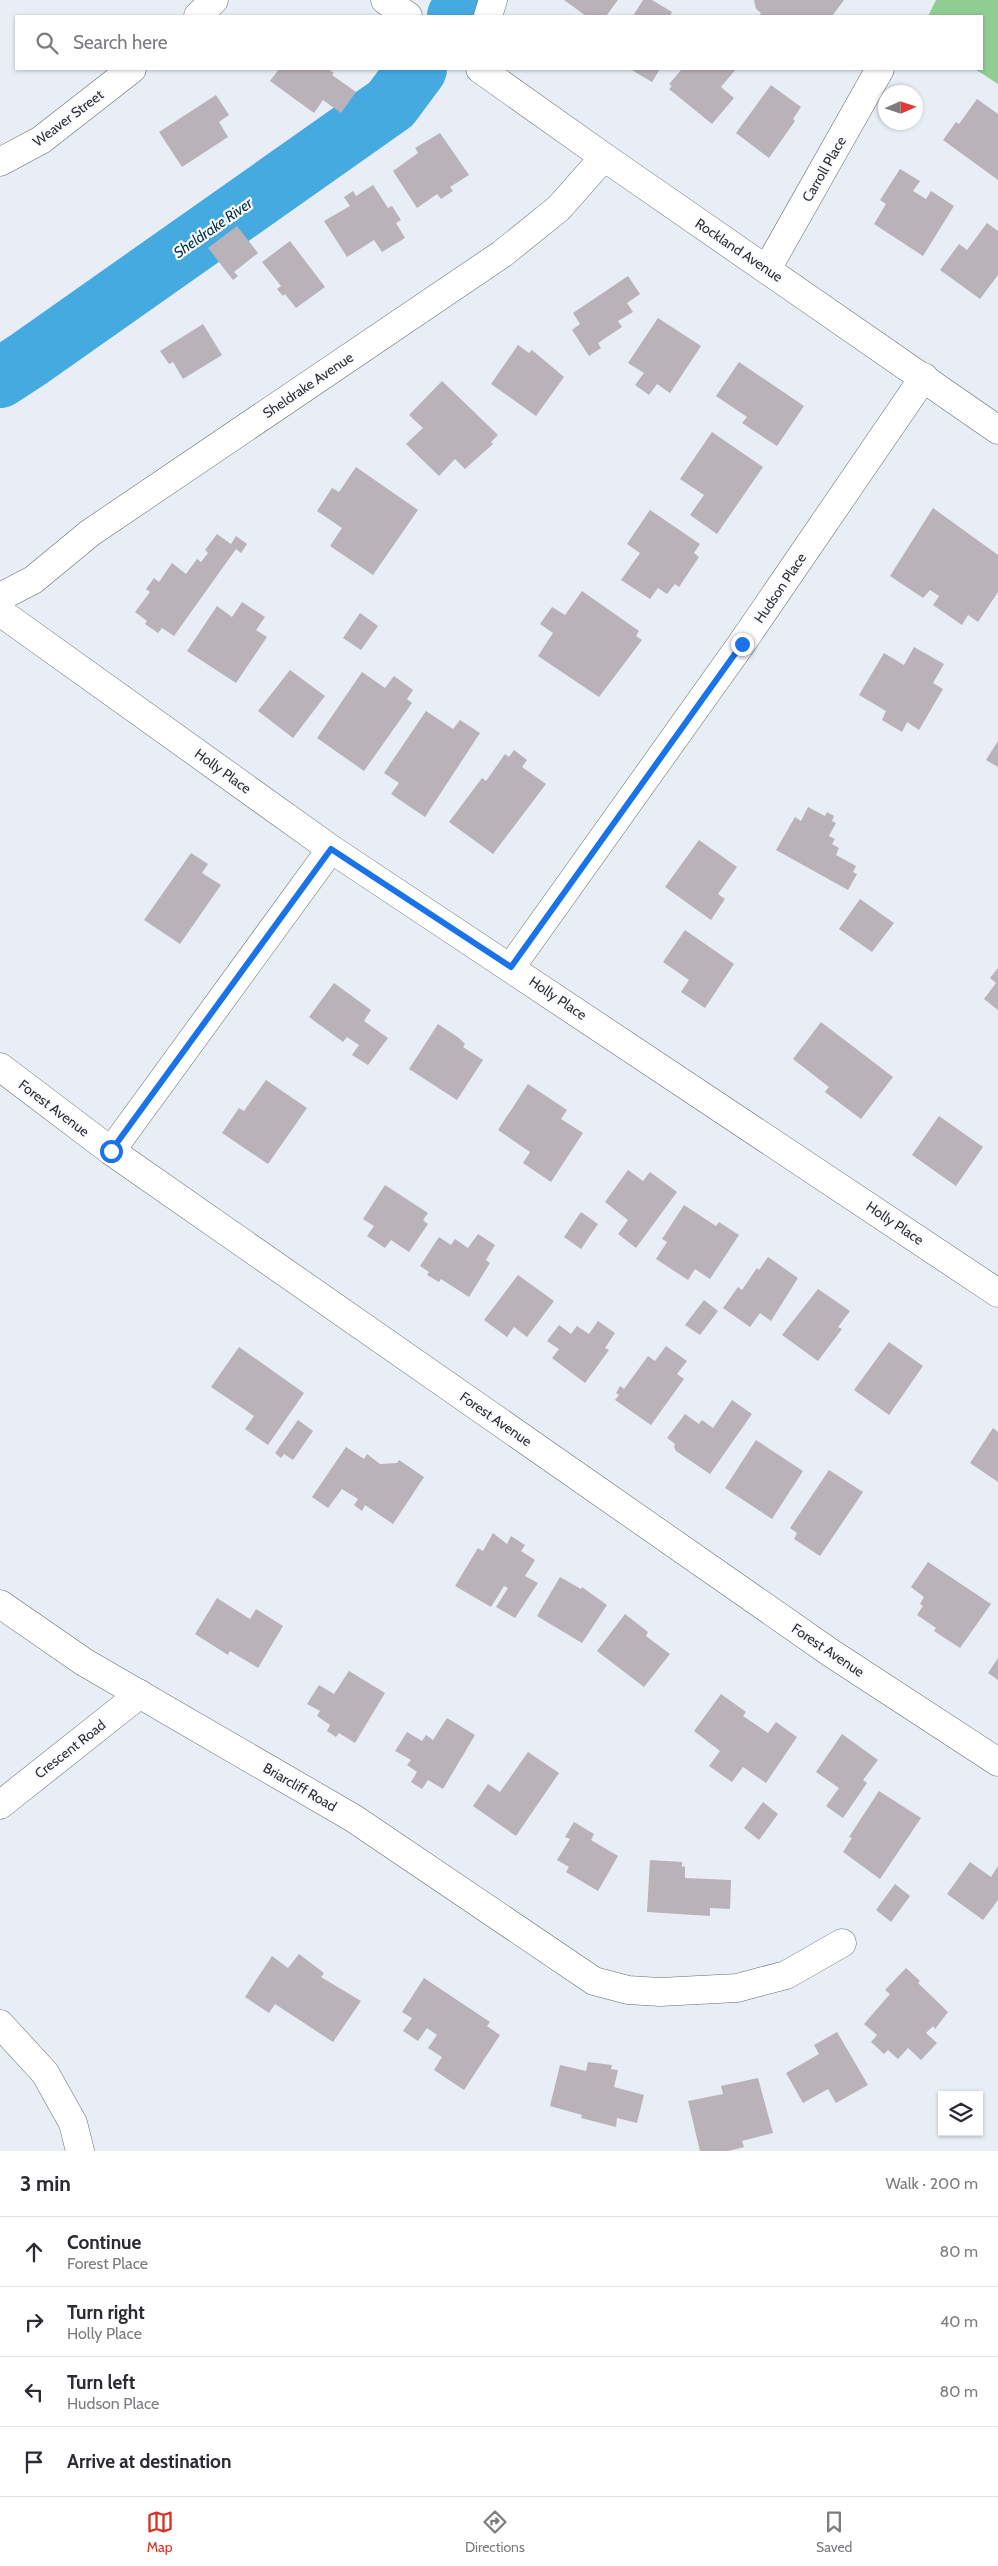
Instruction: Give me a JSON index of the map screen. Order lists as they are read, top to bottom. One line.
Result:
{"streets":{"street":["Weaver Street","Carroll Place","Rockland Avenue","Sheldrake Avenue","Hudson Place","Holly Place","Forest Avenue","Crescent Road","Briarcliff Road"]},"crossings":[["Carroll Place","Rockland Avenue"],["Rockland Avenue","Sheldrake Avenue"],["Rockland Avenue","Hudson Place"],["Hudson Place","Holly Place"],["Crescent Road","Briarcliff Road"]],"water":["Sheldrake River"],"north":"right","page":{"search":"Search here","heading":["3 min","Walk · 200 m"],"list":[["Continue","Forest Place","80 m"],["Turn right","Holly Place","40 m"],["Turn left","Hudson Place","80 m"],"Arrive at destination"],"nav":["Map","Directions","Saved"]}}
